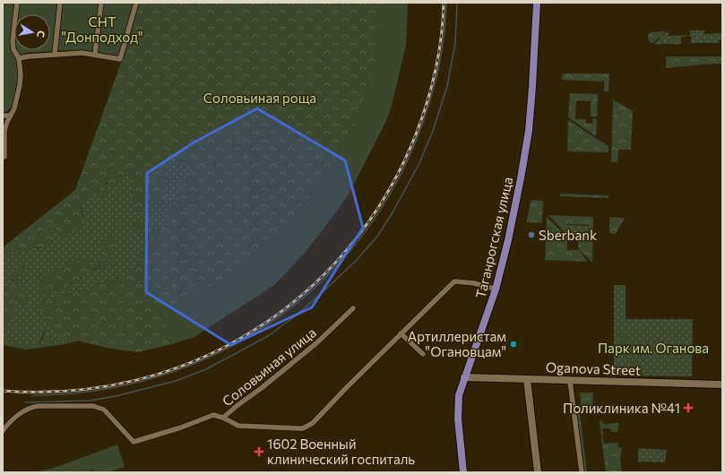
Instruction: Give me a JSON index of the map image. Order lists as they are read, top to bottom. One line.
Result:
{"streets":{"main road":["Таганрогская улица","Oganova Street"],"street":["Соловьиная улица"]},"crossings":[["Таганрогская улица","Oganova Street"]],"parks":["СНТ \"Донподход\"","Соловьиная роща","Парк им. Оганова"],"places":{"other":["Sberbank","Артиллеристам \"Огановцам\""],"health":["Поликлиника №41","1602 Военный клинический госпиталь"]},"north":"right"}
